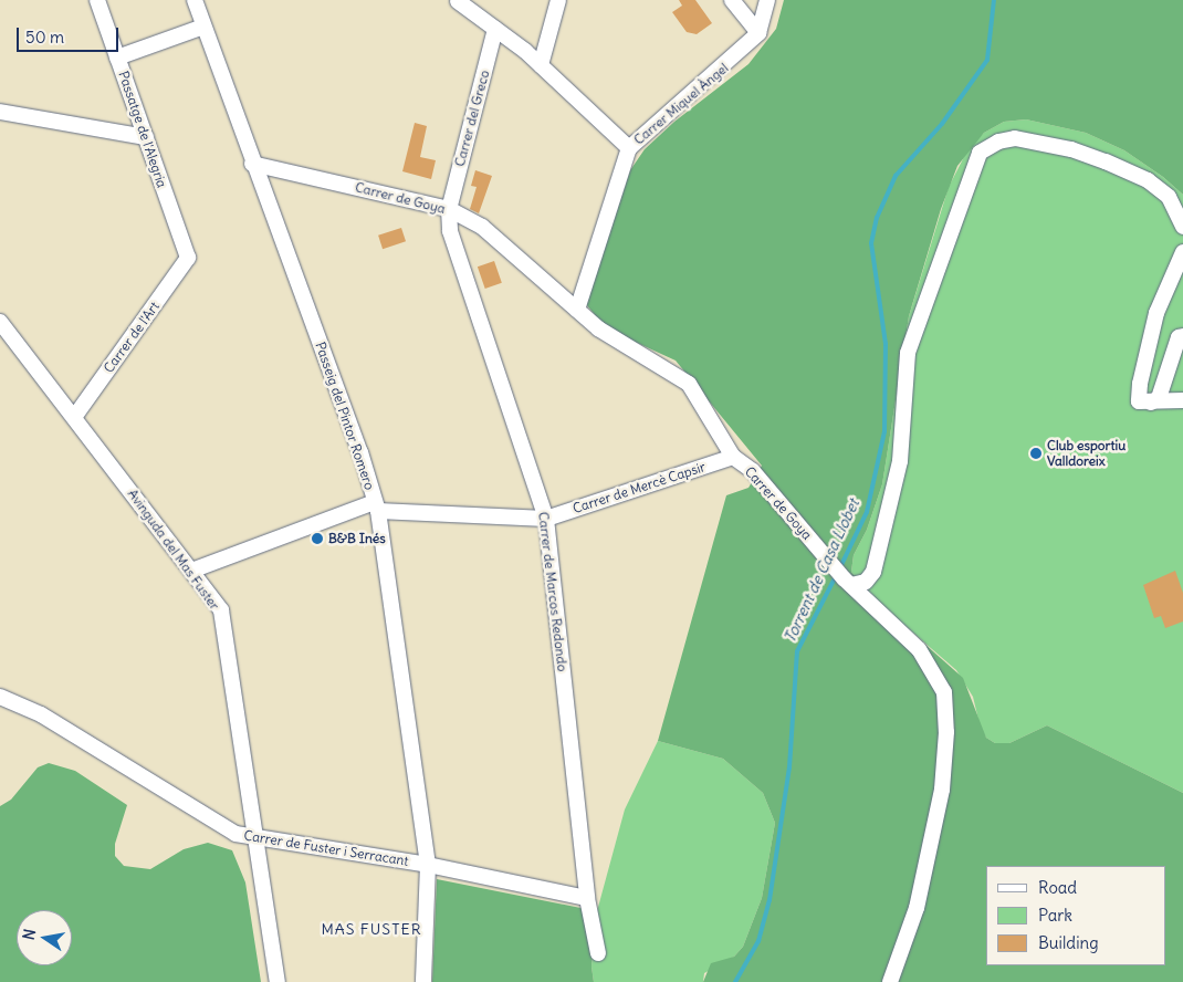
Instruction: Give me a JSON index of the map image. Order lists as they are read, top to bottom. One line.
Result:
{"streets":{"street":["Carrer Miquel Àngel","Carrer del Greco","Passatge de l'Alegria","Carrer de Goya","Carrer de l'Art","Passeig del Pintor Romero","Carrer de Mercè Capsir","Avinguda del Mas Fuster","Carrer de Marcos Redondo","Carrer de Fuster i Serracant"]},"crossings":[["Carrer Miquel Àngel","Carrer de Goya"],["Carrer del Greco","Carrer de Goya"],["Carrer del Greco","Carrer de Marcos Redondo"],["Passatge de l'Alegria","Carrer de l'Art"],["Carrer de Goya","Passeig del Pintor Romero"],["Carrer de Goya","Carrer de Mercè Capsir"],["Carrer de Goya","Carrer de Marcos Redondo"],["Carrer de l'Art","Avinguda del Mas Fuster"],["Passeig del Pintor Romero","Carrer de Mercè Capsir"],["Passeig del Pintor Romero","Carrer de Fuster i Serracant"],["Carrer de Mercè Capsir","Avinguda del Mas Fuster"],["Carrer de Mercè Capsir","Carrer de Marcos Redondo"],["Avinguda del Mas Fuster","Carrer de Fuster i Serracant"],["Carrer de Marcos Redondo","Carrer de Fuster i Serracant"]],"districts":["MAS FUSTER"],"water":["Torrent de Casa Llobet"],"places":["Club esportiu Valldoreix","B&B Inés"],"legend":["Road","Park","Building"],"scale_bar":"50 m","north":"left"}
